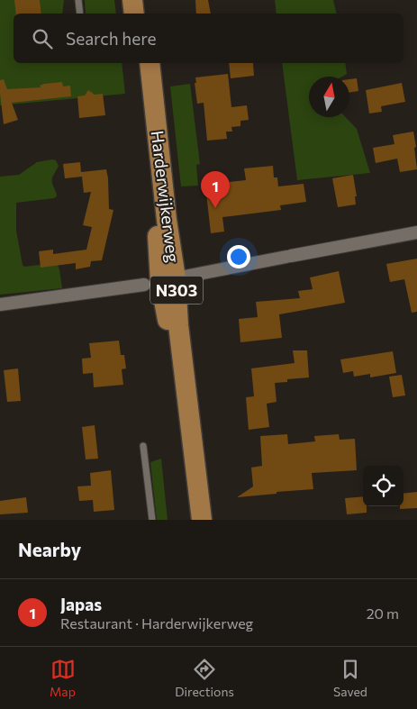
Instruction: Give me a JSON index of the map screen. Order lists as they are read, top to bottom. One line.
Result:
{"streets":{"main road":["Harderwijkerweg","N303"]},"north":"top","page":{"search":"Search here","pins":"1","heading":"Nearby","list":[{"mark":"1","name":"Japas","note":"Restaurant · Harderwijkerweg","value":"20 m"}],"nav":["Map","Directions","Saved"]}}
